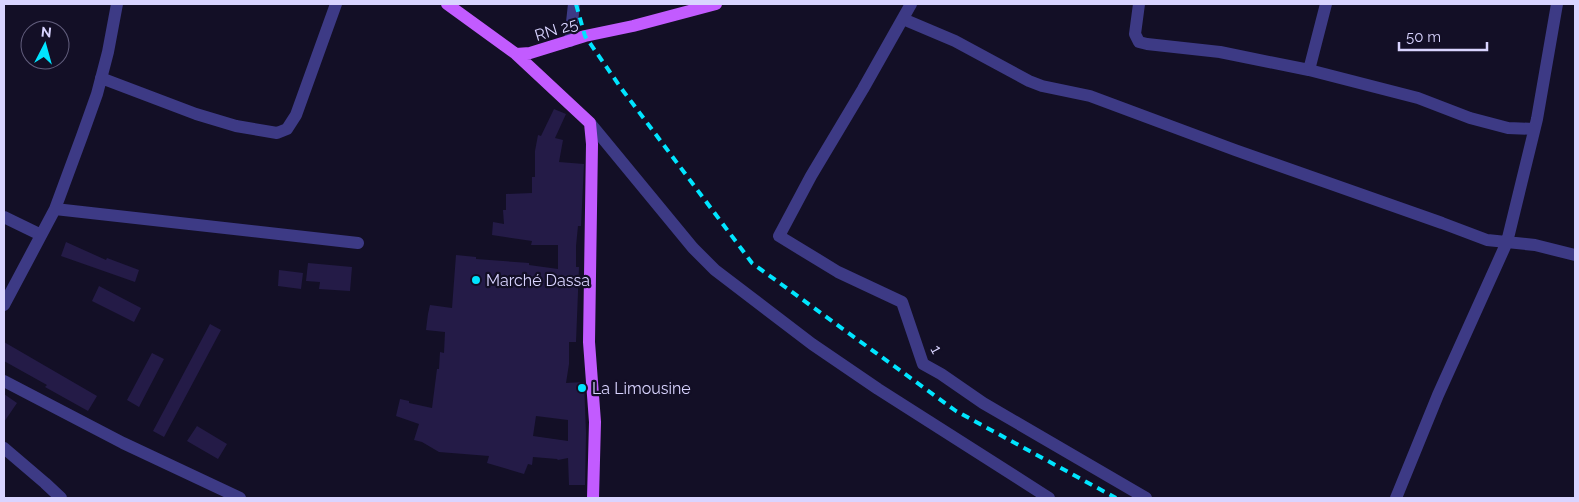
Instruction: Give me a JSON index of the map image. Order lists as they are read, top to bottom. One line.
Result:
{"streets":{"main road":["RN 25"],"street":["1"]},"places":["Marché Dassa","La Limousine"],"scale_bar":"50 m","north":"top"}
